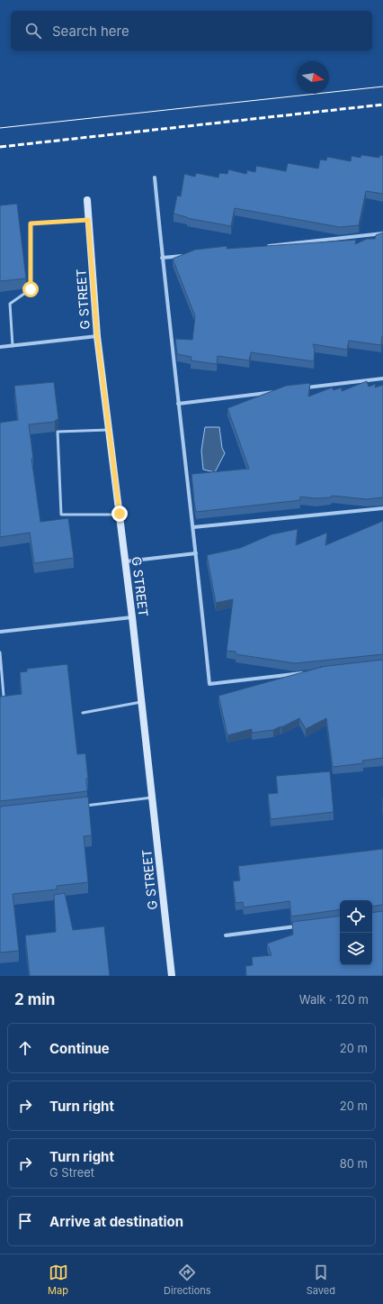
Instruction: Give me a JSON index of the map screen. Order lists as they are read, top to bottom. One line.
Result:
{"streets":{"street":["G STREET"]},"north":"right","page":{"search":"Search here","heading":["2 min","Walk · 120 m"],"list":[["Continue","20 m"],["Turn right","20 m"],["Turn right","G Street","80 m"],"Arrive at destination"],"nav":["Map","Directions","Saved"]}}
